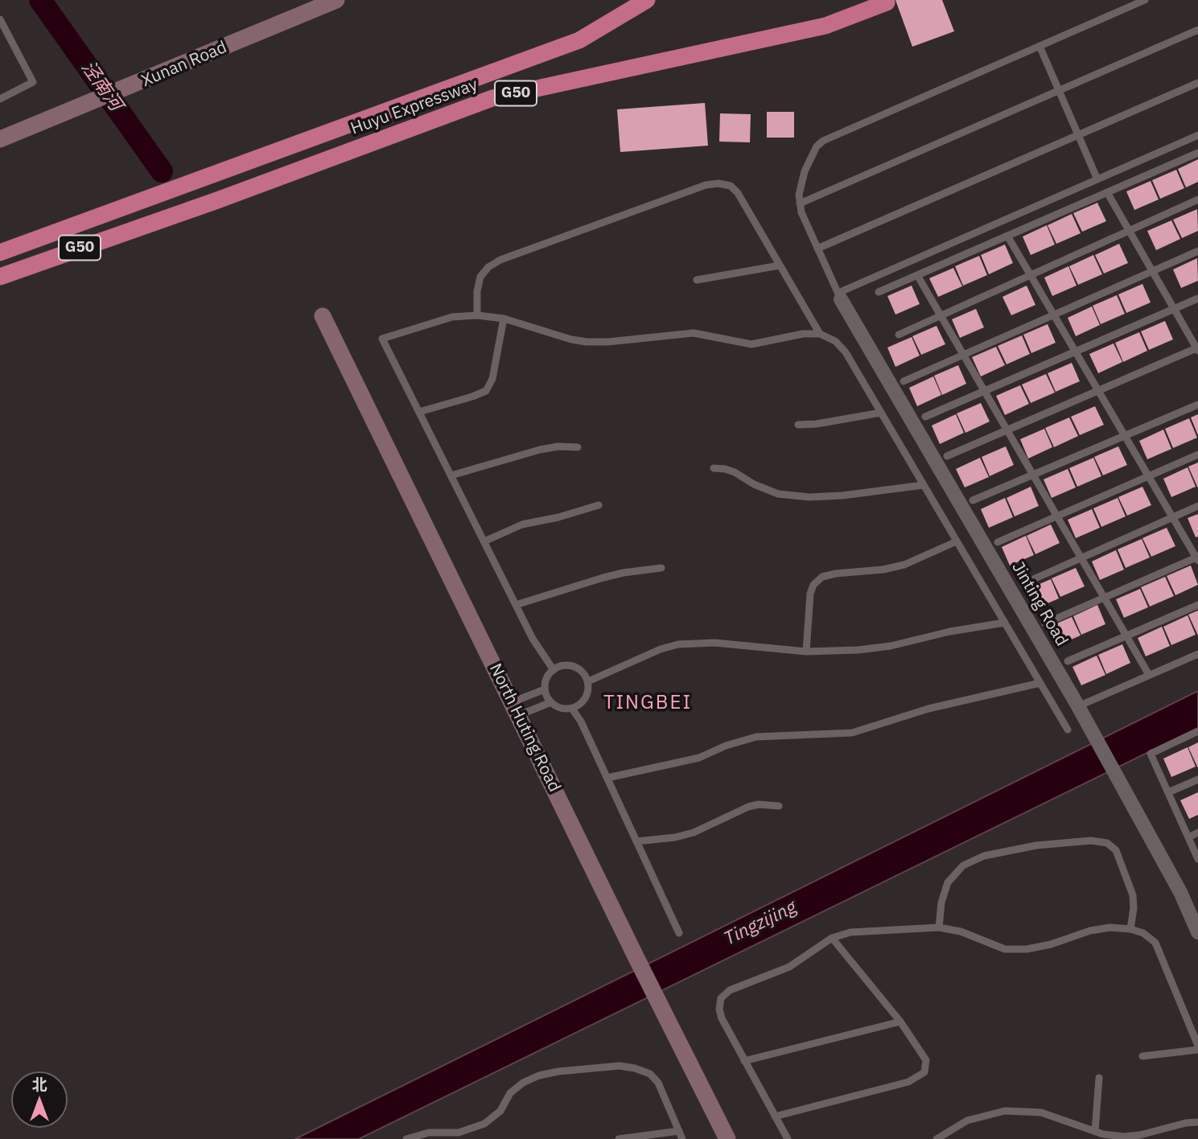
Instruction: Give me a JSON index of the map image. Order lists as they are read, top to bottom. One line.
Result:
{"streets":{"highway":["G50","Huyu Expressway"],"street":["Xunan Road","Jinting Road","North Huting Road"]},"districts":["TINGBEI"],"water":["泾南河","Tingzijing"],"north":"top"}
